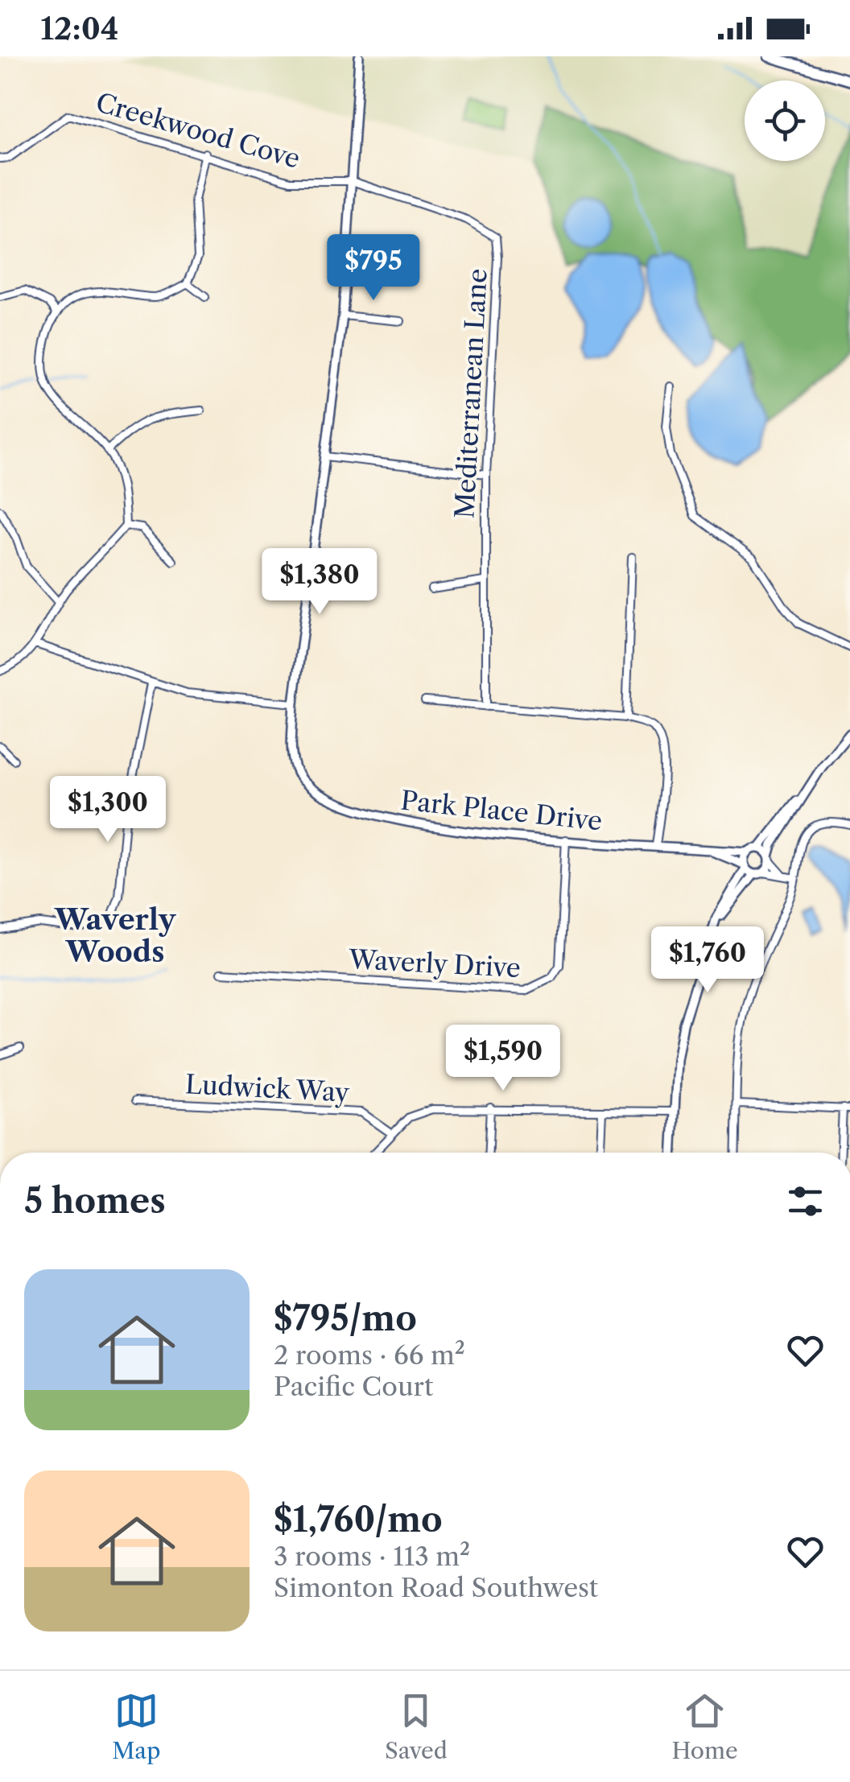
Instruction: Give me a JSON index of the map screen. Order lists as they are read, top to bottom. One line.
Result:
{"streets":{"street":["Creekwood Cove","Mediterranean Lane","Park Place Drive","Waverly Drive","Ludwick Way"]},"crossings":[["Creekwood Cove","Mediterranean Lane"],["Creekwood Cove","Park Place Drive"],["Mediterranean Lane","Park Place Drive"],["Park Place Drive","Waverly Drive"]],"districts":["Waverly Woods"],"page":{"status":"12:04","price":["$795","$1,380","$1,300","$1,760","$1,590"],"heading":"5 homes","list":[{"name":"$795/mo","note":"2 rooms · 66 m² · Pacific Court"},{"name":"$1,760/mo","note":"3 rooms · 113 m² · Simonton Road Southwest"}],"tabs":["Map","Saved","Home"]}}
